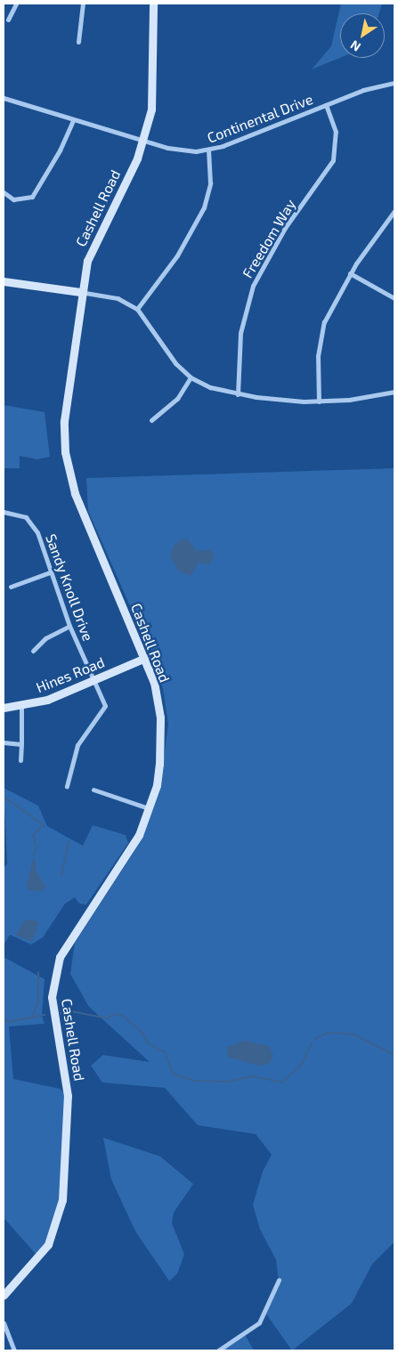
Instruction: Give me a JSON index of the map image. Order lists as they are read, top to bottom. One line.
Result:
{"streets":{"street":["Continental Drive","Cashell Road","Freedom Way","Sandy Knoll Drive","Hines Road"]},"crossings":[["Continental Drive","Cashell Road"],["Continental Drive","Freedom Way"],["Cashell Road","Hines Road"],["Sandy Knoll Drive","Hines Road"]],"north":"bottom left"}
